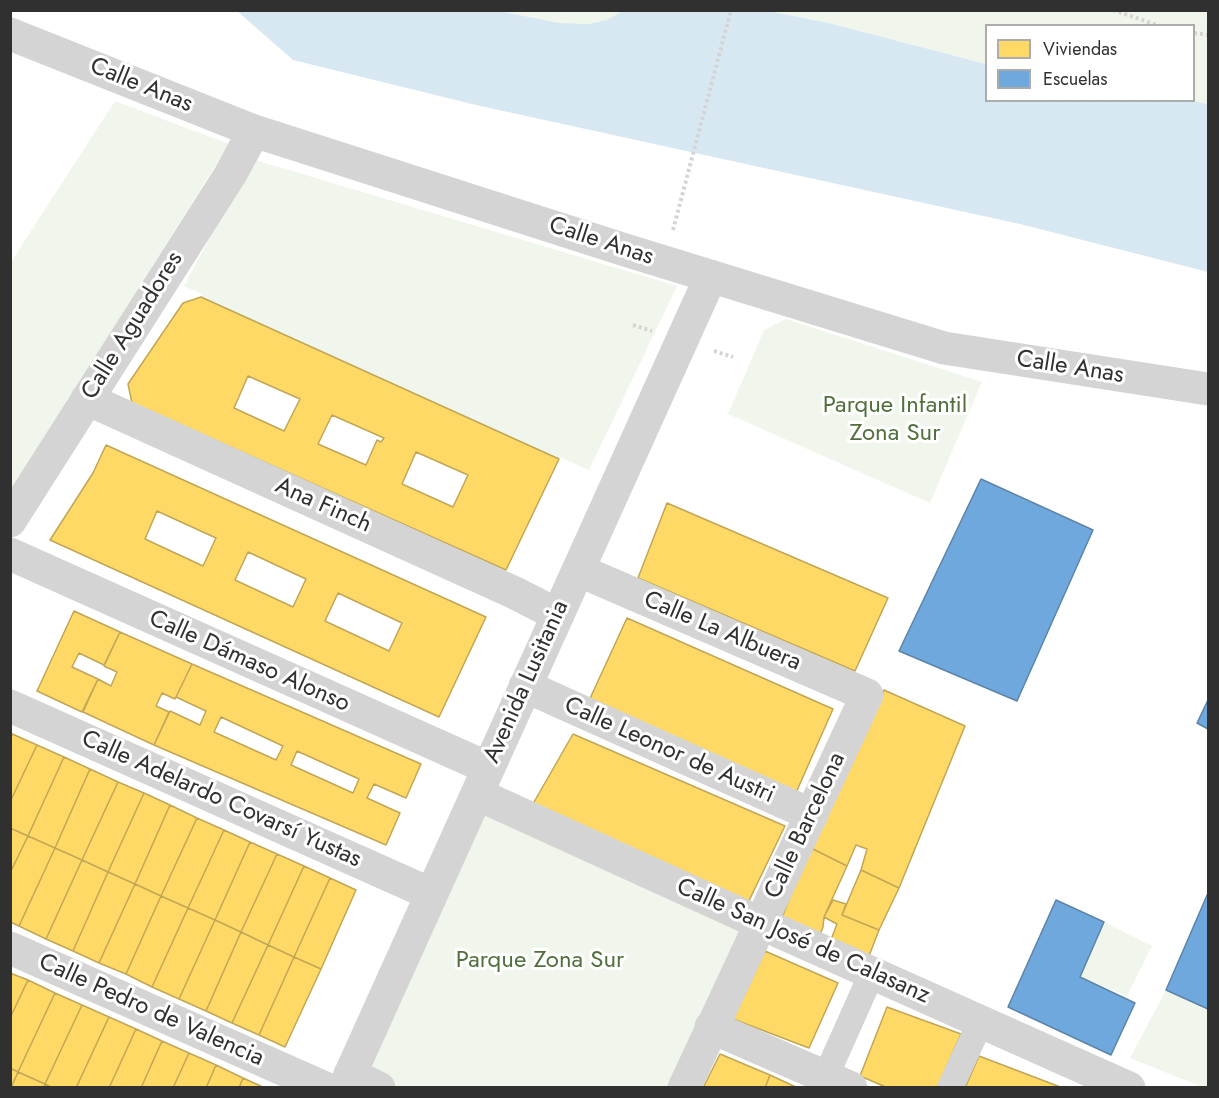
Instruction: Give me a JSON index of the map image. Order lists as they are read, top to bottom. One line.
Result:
{"streets":{"street":["Calle Anas","Calle Aguadores","Ana Finch","Calle La Albuera","Calle Dámaso Alonso","Avenida Lusitania","Calle Leonor de Austri","Calle Adelardo Covarsí Yustas","Calle Barcelona","Calle San José de Calasanz","Calle Pedro de Valencia"]},"crossings":[["Calle Anas","Calle Aguadores"],["Calle Anas","Avenida Lusitania"],["Calle Aguadores","Ana Finch"],["Ana Finch","Avenida Lusitania"],["Calle La Albuera","Avenida Lusitania"],["Calle La Albuera","Calle Barcelona"],["Calle Dámaso Alonso","Avenida Lusitania"],["Calle Dámaso Alonso","Calle San José de Calasanz"],["Avenida Lusitania","Calle Leonor de Austri"],["Avenida Lusitania","Calle Adelardo Covarsí Yustas"],["Avenida Lusitania","Calle San José de Calasanz"],["Avenida Lusitania","Calle Pedro de Valencia"],["Calle Leonor de Austri","Calle Barcelona"],["Calle Barcelona","Calle San José de Calasanz"]],"parks":["Parque Infantil Zona Sur","Parque Zona Sur"],"legend":["Viviendas","Escuelas"]}
